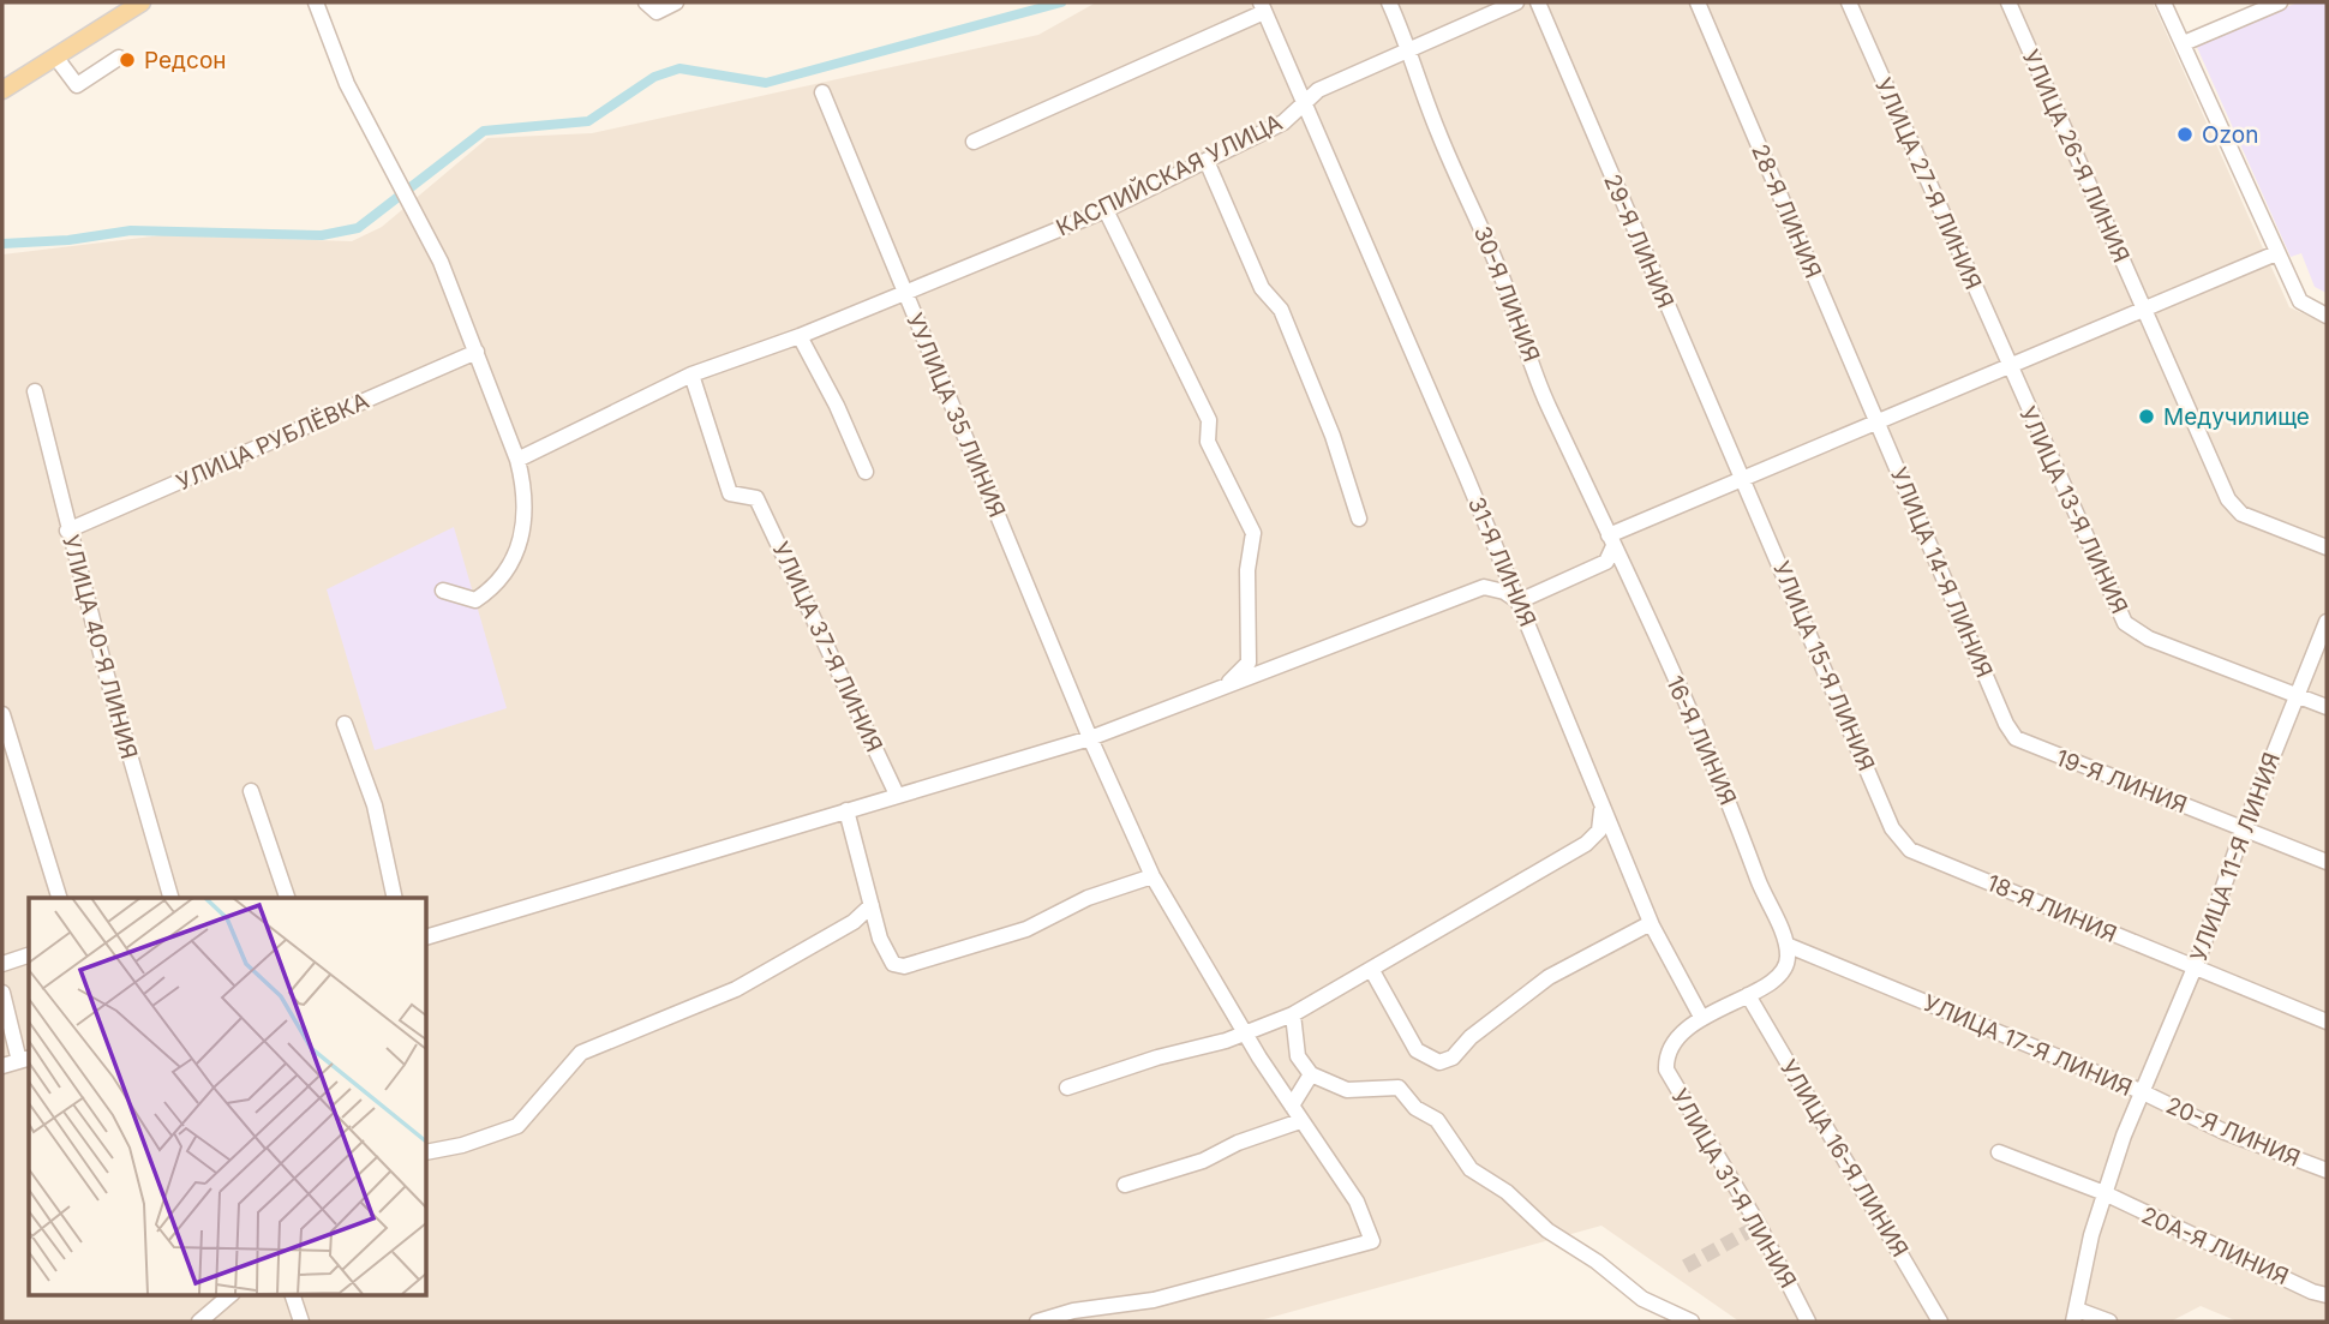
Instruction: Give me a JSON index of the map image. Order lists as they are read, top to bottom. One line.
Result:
{"streets":{"street":["УЛИЦА 26-Я ЛИНИЯ","КАСПИЙСКАЯ УЛИЦА","УЛИЦА 27-Я ЛИНИЯ","28-Я ЛИНИЯ","29-Я ЛИНИЯ","30-Я ЛИНИЯ","УУЛИЦА 35 ЛИНИЯ","УЛИЦА РУБЛЁВКА","УЛИЦА 13-Я ЛИНИЯ","31-Я ЛИНИЯ","УЛИЦА 14-Я ЛИНИЯ","УЛИЦА 40-Я ЛИНИЯ","УЛИЦА 37-Я ЛИНИЯ","УЛИЦА 15-Я ЛИНИЯ","16-Я ЛИНИЯ","19-Я ЛИНИЯ","УЛИЦА 11-Я ЛИНИЯ","18-Я ЛИНИЯ","УЛИЦА 17-Я ЛИНИЯ","20-Я ЛИНИЯ","УЛИЦА 16-Я ЛИНИЯ","УЛИЦА 31-Я ЛИНИЯ","20А-Я ЛИНИЯ"]},"crossings":[["КАСПИЙСКАЯ УЛИЦА","30-Я ЛИНИЯ"],["КАСПИЙСКАЯ УЛИЦА","УУЛИЦА 35 ЛИНИЯ"],["КАСПИЙСКАЯ УЛИЦА","31-Я ЛИНИЯ"],["КАСПИЙСКАЯ УЛИЦА","УЛИЦА 37-Я ЛИНИЯ"],["УЛИЦА 27-Я ЛИНИЯ","УЛИЦА 13-Я ЛИНИЯ"],["28-Я ЛИНИЯ","УЛИЦА 14-Я ЛИНИЯ"],["29-Я ЛИНИЯ","УЛИЦА 15-Я ЛИНИЯ"],["30-Я ЛИНИЯ","16-Я ЛИНИЯ"],["УЛИЦА РУБЛЁВКА","УЛИЦА 40-Я ЛИНИЯ"],["УЛИЦА 13-Я ЛИНИЯ","УЛИЦА 11-Я ЛИНИЯ"],["31-Я ЛИНИЯ","УЛИЦА 31-Я ЛИНИЯ"],["УЛИЦА 14-Я ЛИНИЯ","19-Я ЛИНИЯ"],["УЛИЦА 15-Я ЛИНИЯ","18-Я ЛИНИЯ"],["16-Я ЛИНИЯ","УЛИЦА 17-Я ЛИНИЯ"],["19-Я ЛИНИЯ","УЛИЦА 11-Я ЛИНИЯ"],["УЛИЦА 11-Я ЛИНИЯ","18-Я ЛИНИЯ"],["УЛИЦА 11-Я ЛИНИЯ","УЛИЦА 17-Я ЛИНИЯ"],["УЛИЦА 11-Я ЛИНИЯ","20-Я ЛИНИЯ"],["УЛИЦА 17-Я ЛИНИЯ","20-Я ЛИНИЯ"],["УЛИЦА 17-Я ЛИНИЯ","20А-Я ЛИНИЯ"]],"places":["Редсон","Ozon","Медучилище"]}
